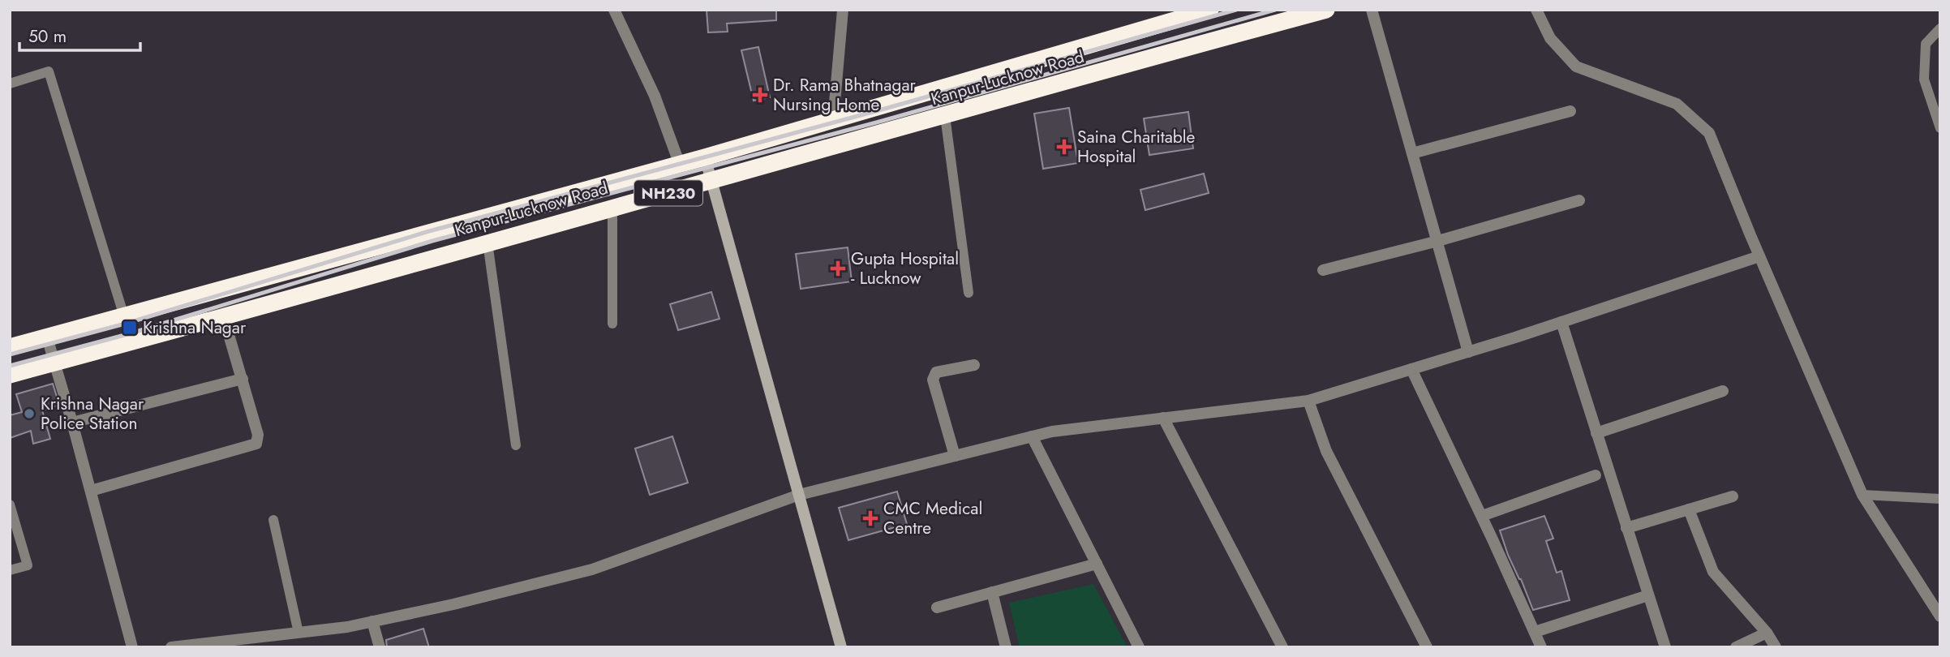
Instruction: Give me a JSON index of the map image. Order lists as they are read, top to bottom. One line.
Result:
{"streets":{"highway":["Kanpur-Lucknow Road","NH230"]},"places":{"health":["Dr. Rama Bhatnagar Nursing Home","Saina Charitable Hospital","Gupta Hospital - Lucknow","CMC Medical Centre"],"transit":["Krishna Nagar"],"other":["Krishna Nagar Police Station"]},"scale_bar":"50 m"}
